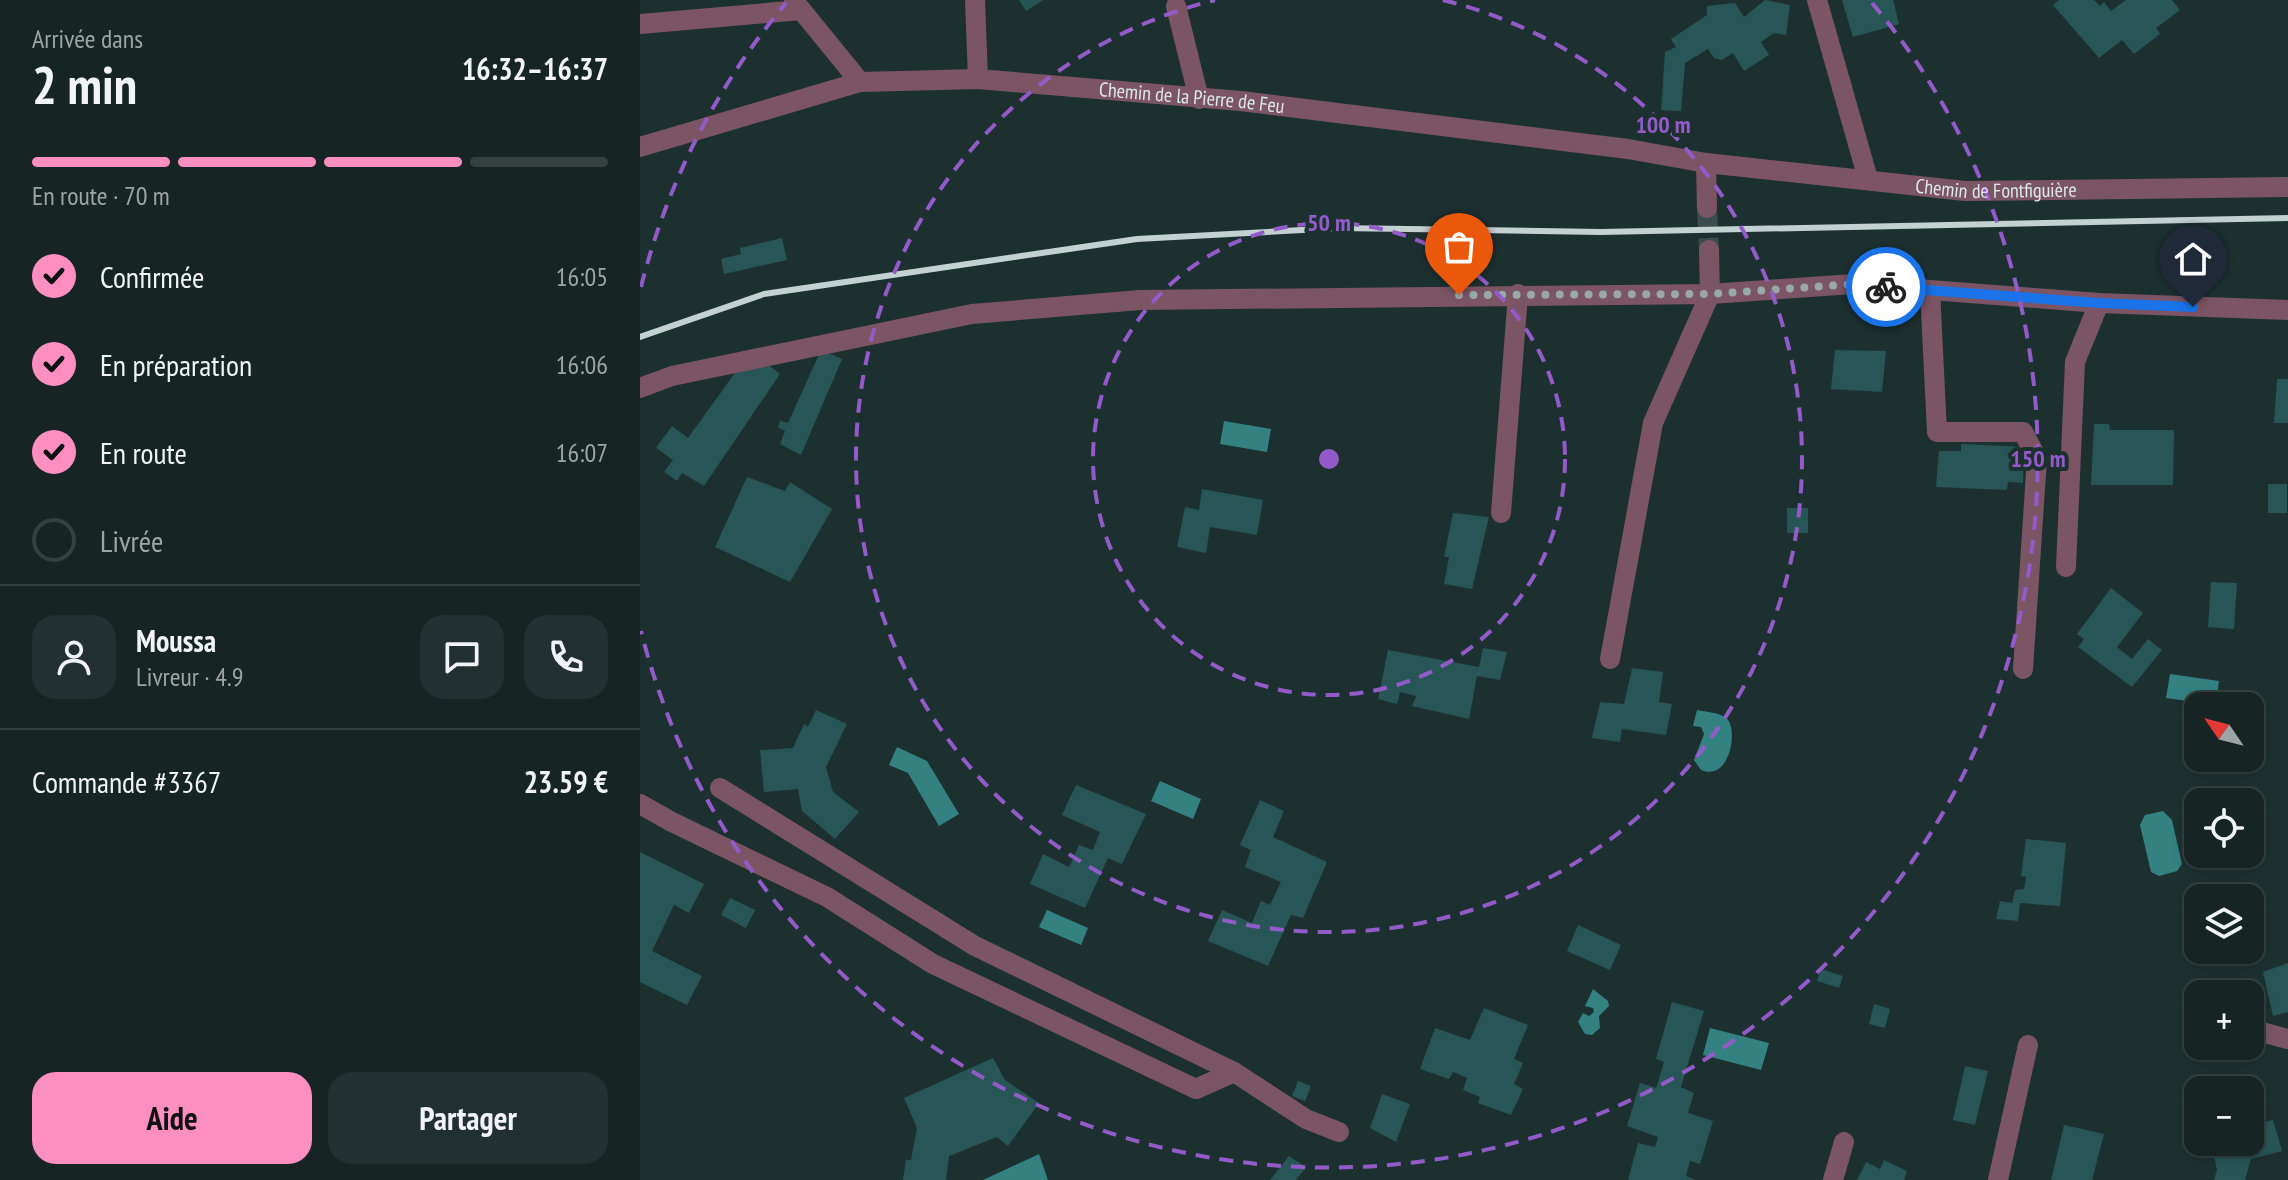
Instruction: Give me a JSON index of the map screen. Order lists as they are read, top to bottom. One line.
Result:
{"streets":{"street":["Chemin de la Pierre de Feu","Chemin de Fontfiguière"]},"crossings":[["Chemin de la Pierre de Feu","Chemin de Fontfiguière"]],"north":"top left","page":{"heading":["2 min","Arrivée dans","16:32–16:37"],"panel":["Moussa","Livreur · 4.9","Commande #3367","23.59 €"],"bar":"En route · 70 m","list":[["Confirmée","16:05"],["En préparation","16:06"],["En route","16:07"],"Livrée"],"map_buttons":["+","−"],"buttons":["Aide","Partager"]},"rings":["100 m","50 m","150 m"]}
